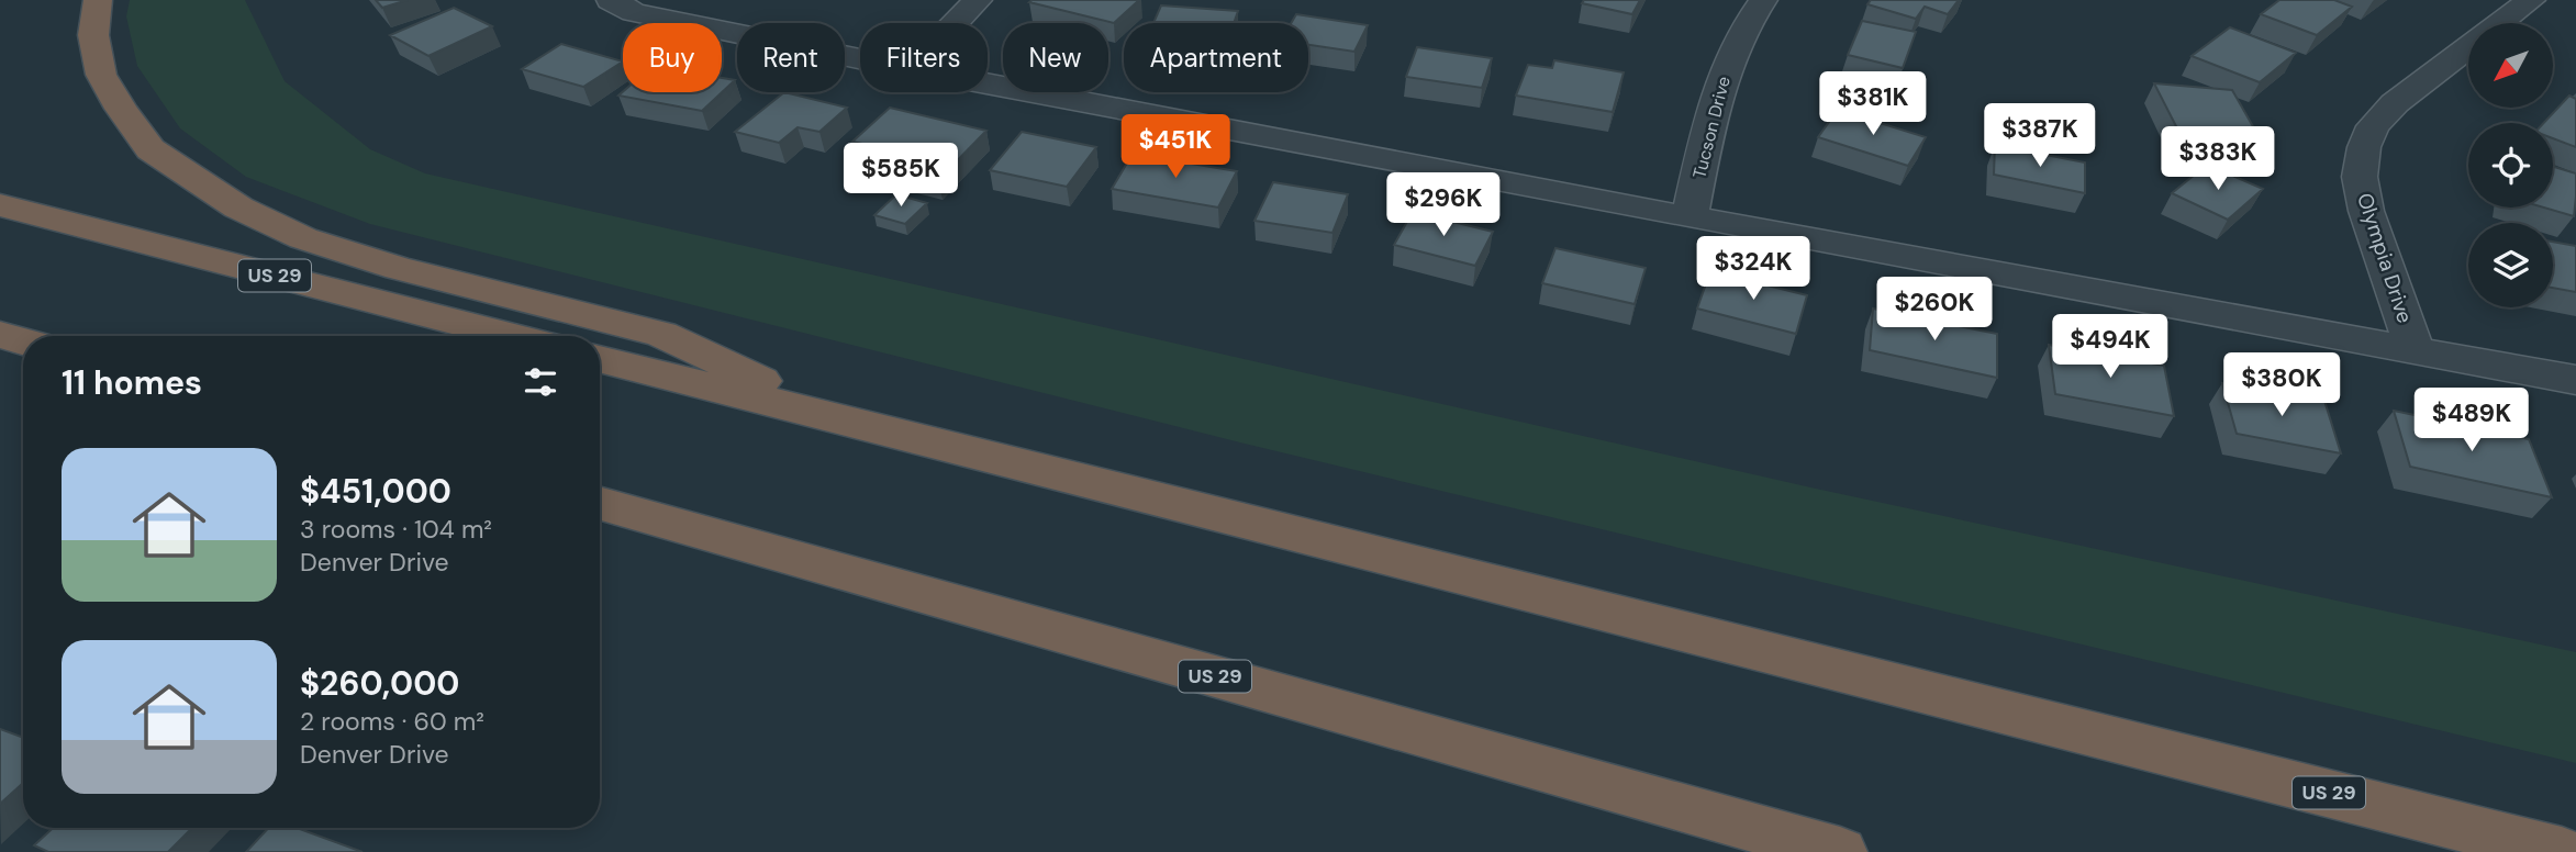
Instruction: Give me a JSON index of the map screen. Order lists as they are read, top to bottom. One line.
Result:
{"streets":{"highway":["US 29"],"street":["Tucson Drive","Olympia Drive"]},"north":"bottom left","page":{"chip":["Buy","Rent","Filters","New","Apartment"],"price":["$381K","$387K","$451K","$383K","$585K","$296K","$324K","$260K","$494K","$380K","$489K"],"heading":"11 homes","list":[{"name":"$451,000","note":"3 rooms · 104 m² · Denver Drive"},{"name":"$260,000","note":"2 rooms · 60 m² · Denver Drive"}]}}
